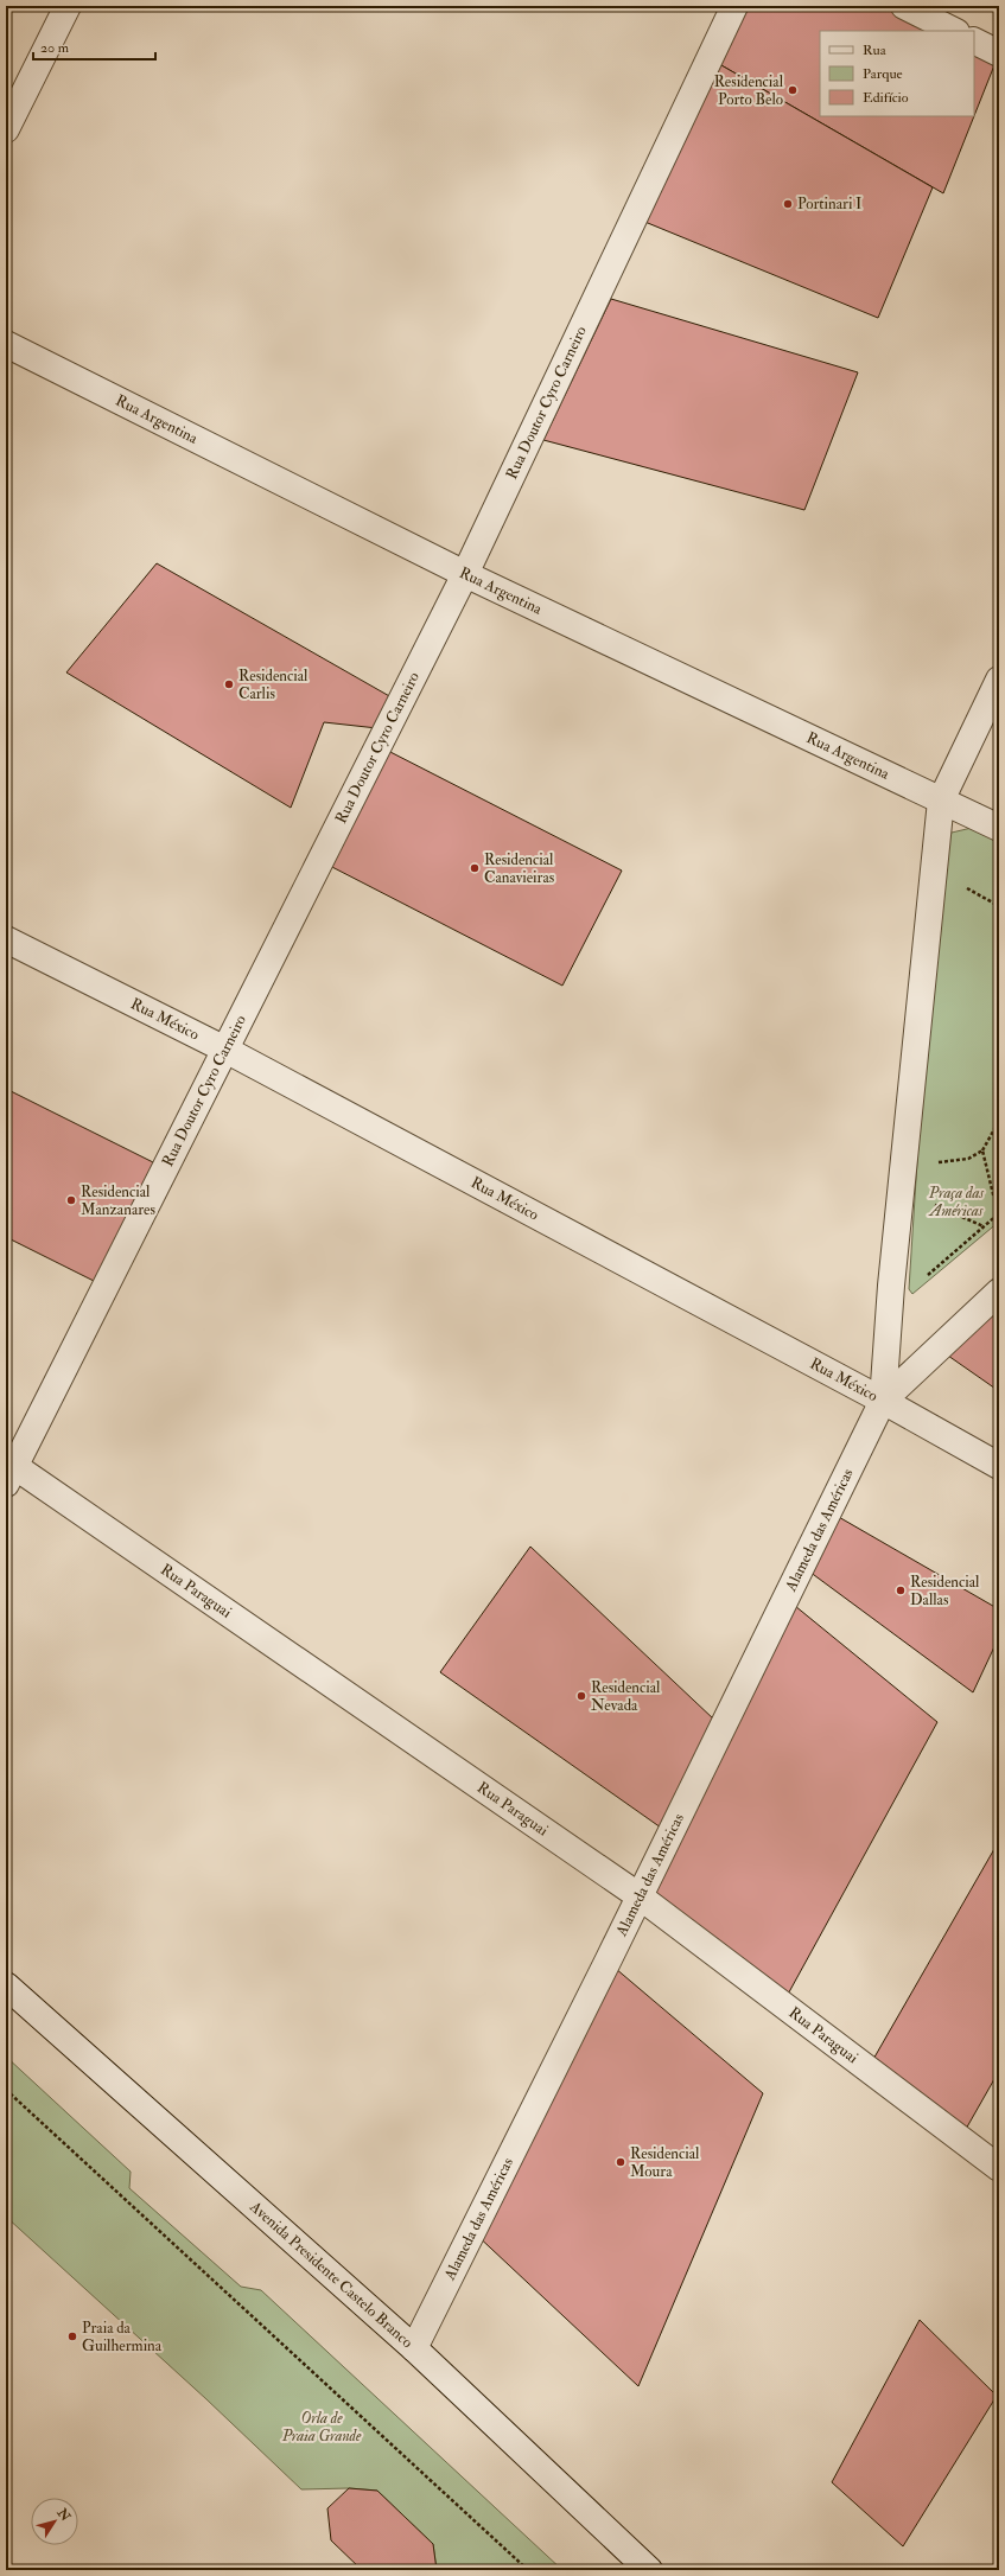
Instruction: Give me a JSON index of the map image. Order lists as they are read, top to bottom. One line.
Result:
{"streets":{"street":["Rua Doutor Cyro Carneiro","Rua Argentina","Rua México","Alameda das Américas","Rua Paraguai","Avenida Presidente Castelo Branco"]},"crossings":[["Rua Doutor Cyro Carneiro","Rua Argentina"],["Rua Doutor Cyro Carneiro","Rua México"],["Rua Doutor Cyro Carneiro","Rua Paraguai"],["Rua México","Alameda das Américas"],["Alameda das Américas","Rua Paraguai"],["Alameda das Américas","Avenida Presidente Castelo Branco"]],"parks":["Praça das Américas","Orla de Praia Grande"],"places":["Residencial Porto Belo","Portinari I","Residencial Carlis","Residencial Canavieiras","Residencial Manzanares","Residencial Dallas","Residencial Nevada","Residencial Moura","Praia da Guilhermina"],"legend":["Rua","Parque","Edifício"],"scale_bar":"20 m","north":"top right"}
